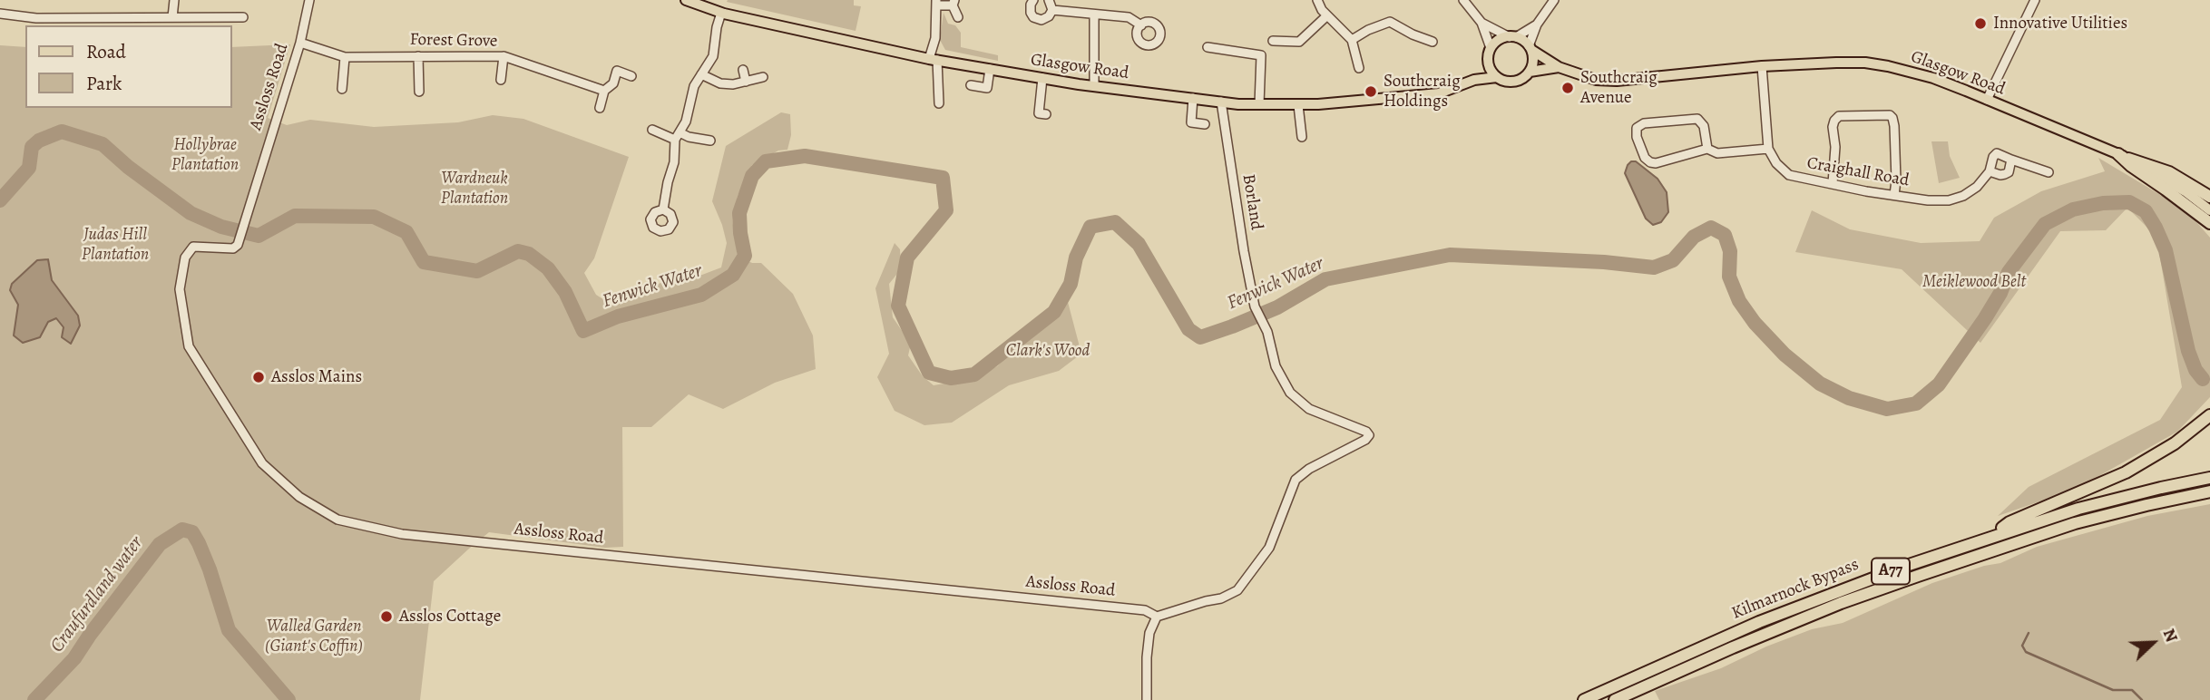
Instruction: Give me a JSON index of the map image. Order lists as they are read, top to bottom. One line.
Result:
{"streets":{"highway":["A77","Kilmarnock Bypass"],"main road":["Glasgow Road"],"street":["Forest Grove","Assloss Road","Craighall Road","Borland"]},"crossings":[["Forest Grove","Assloss Road"],["Glasgow Road","Borland"],["Assloss Road","Borland"],["A77","Kilmarnock Bypass"]],"water":["Fenwick Water","Craufurdland water"],"parks":["Hollybrae Plantation","Wardneuk Plantation","Judas Hill Plantation","Meiklewood Belt","Clark's Wood","Walled Garden (Giant's Coffin)"],"places":["Innovative Utilities","Southcraig Avenue","Southcraig Holdings","Asslos Mains","Asslos Cottage"],"legend":["Road","Park"],"north":"top right"}
